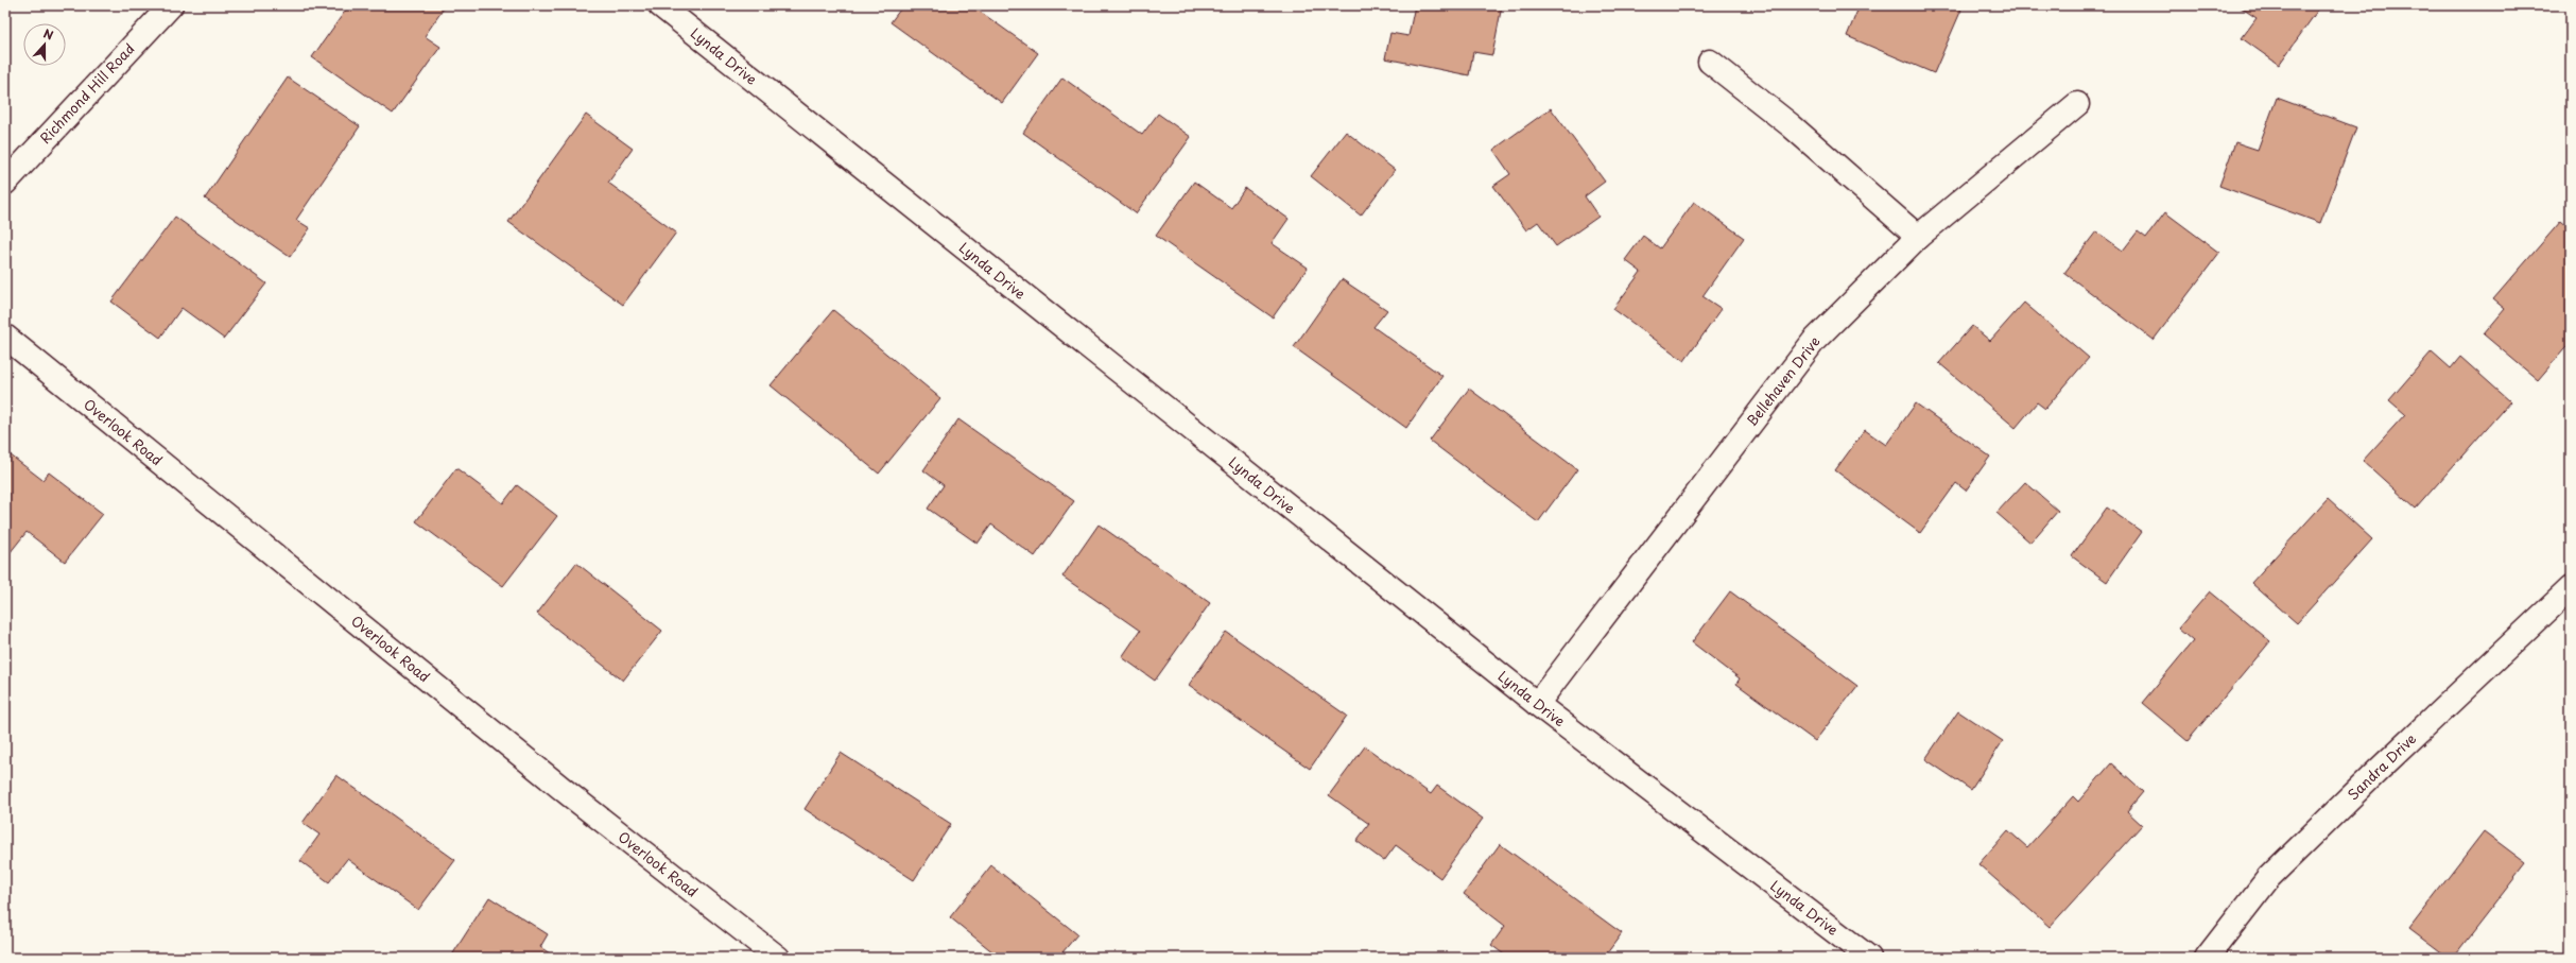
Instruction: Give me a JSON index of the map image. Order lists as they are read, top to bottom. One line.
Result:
{"streets":{"street":["Lynda Drive","Richmond Hill Road","Bellehaven Drive","Overlook Road","Sandra Drive"]},"crossings":[["Lynda Drive","Bellehaven Drive"]],"north":"top"}
